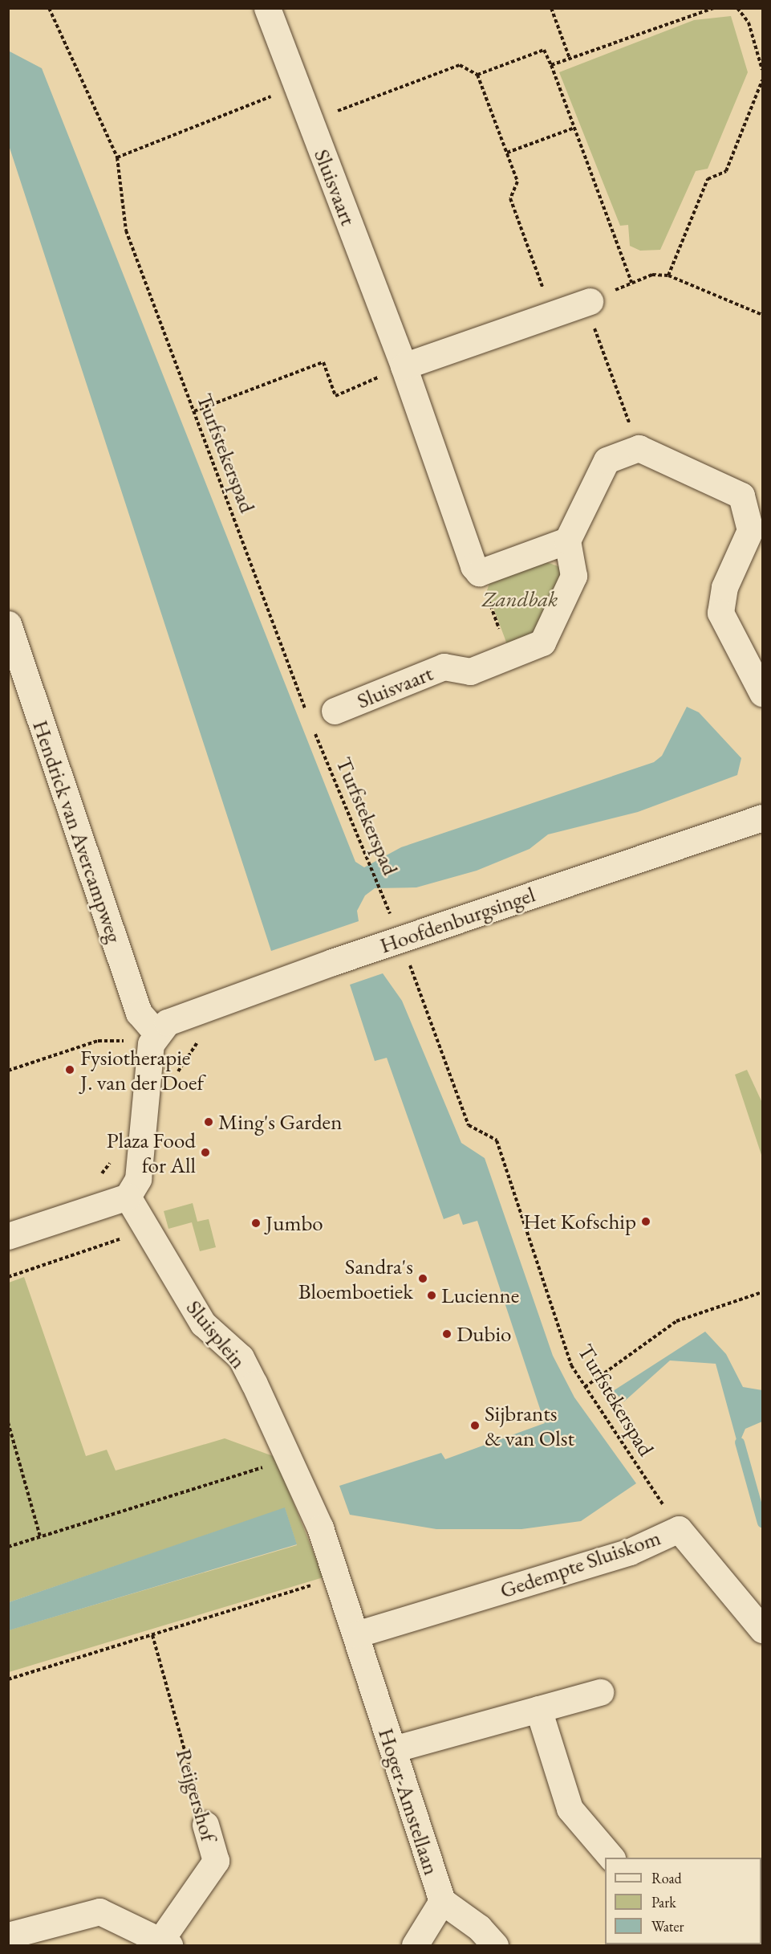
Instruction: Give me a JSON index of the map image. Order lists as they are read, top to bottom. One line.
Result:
{"streets":{"street":["Sluisvaart","Hendrick van Avercampweg","Hoofdenburgsingel","Sluisplein","Gedempte Sluiskom","Reijgershof","Hoger-Amstellaan"],"path":["Turfstekerspad"]},"crossings":[["Turfstekerspad","Hoofdenburgsingel"],["Turfstekerspad","Gedempte Sluiskom"],["Hendrick van Avercampweg","Hoofdenburgsingel"],["Sluisplein","Gedempte Sluiskom"],["Sluisplein","Hoger-Amstellaan"],["Gedempte Sluiskom","Hoger-Amstellaan"]],"parks":["Zandbak"],"places":["Fysiotherapie J. van der Doef","Ming's Garden","Plaza Food for All","Het Kofschip","Jumbo","Sandra's Bloemboetiek","Lucienne","Dubio","Sijbrants & van Olst"],"legend":["Road","Park","Water"]}
